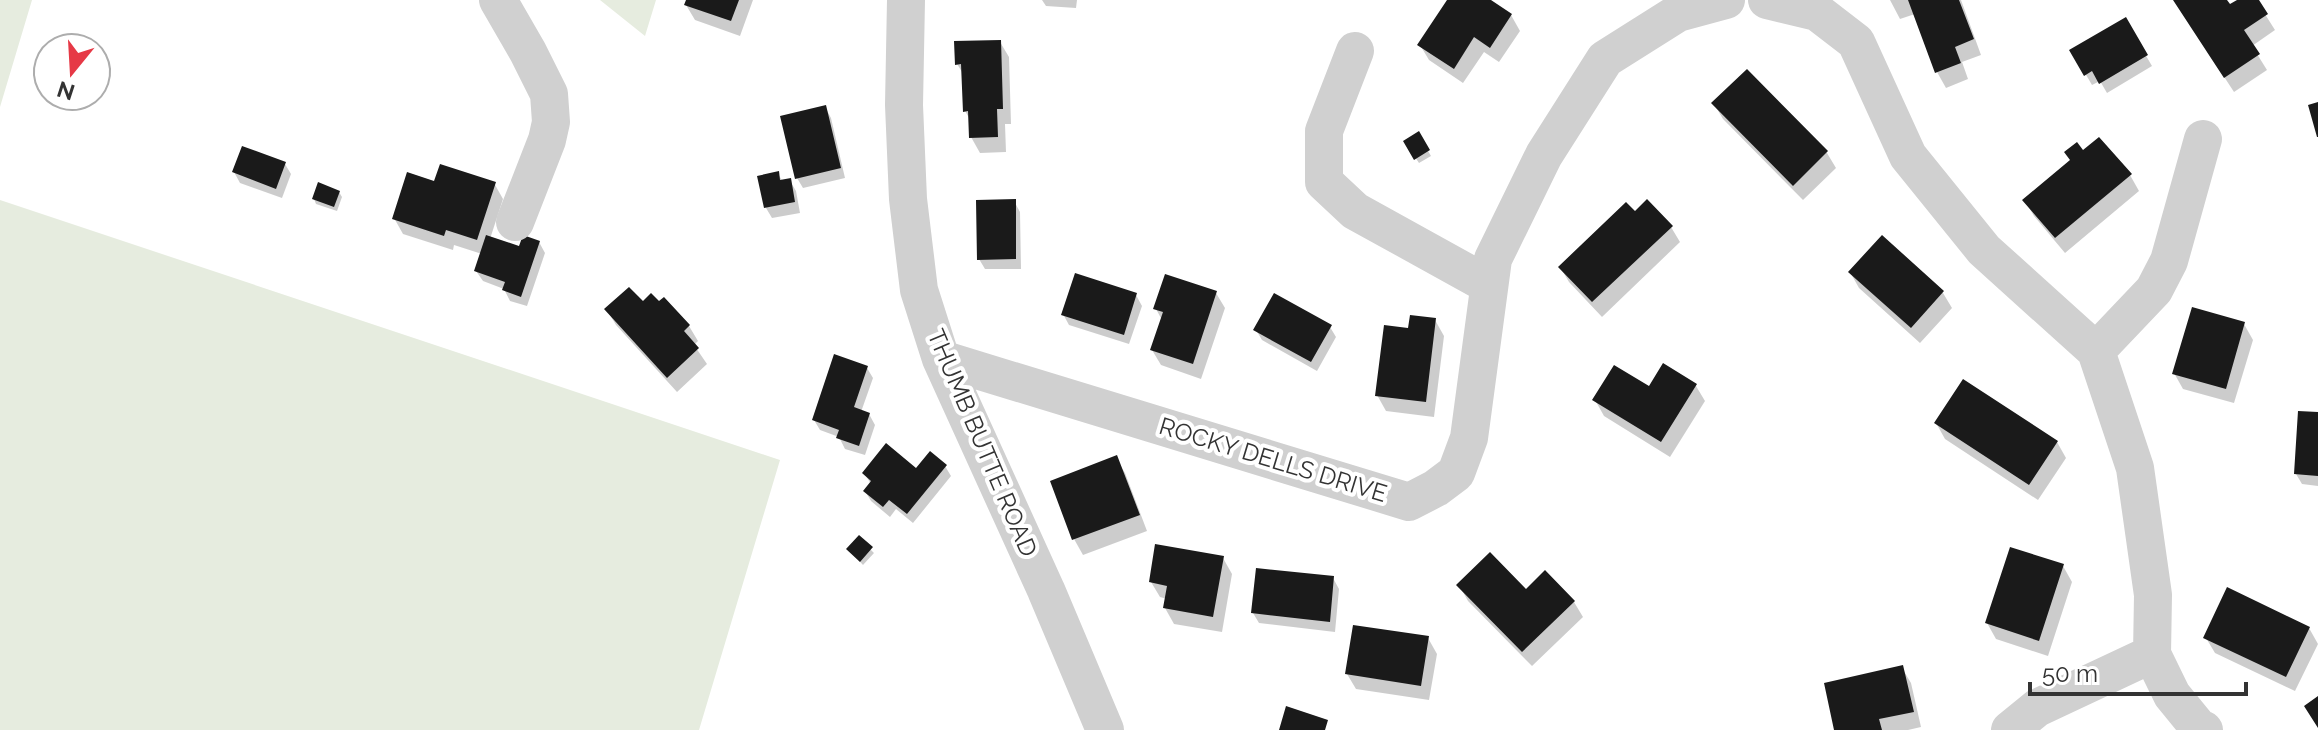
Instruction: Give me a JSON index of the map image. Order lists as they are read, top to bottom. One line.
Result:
{"streets":{"street":["THUMB BUTTE ROAD","ROCKY DELLS DRIVE"]},"crossings":[["THUMB BUTTE ROAD","ROCKY DELLS DRIVE"]],"scale_bar":"50 m","north":"bottom"}
